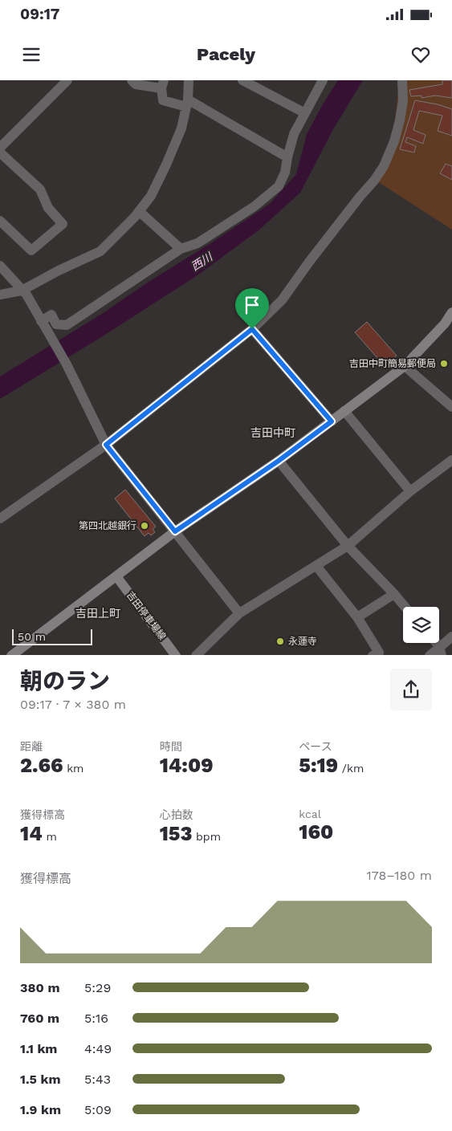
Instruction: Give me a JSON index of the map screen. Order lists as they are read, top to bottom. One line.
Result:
{"streets":{"main road":["吉田停車場線"]},"districts":["吉田中町","吉田上町"],"water":["西川"],"places":["吉田中町簡易郵便局","第四北越銀行","永蓮寺"],"scale_bar":"50 m","page":{"status":"09:17","header":"Pacely","scale":"50 m","heading":["朝のラン","09:17 · 7 × 380 m"],"stats":[["距離","2.66 km"],["時間","14:09"],["ペース","5:19 /km"],["獲得標高","14 m"],["心拍数","153 bpm"],["kcal","160"]],"chart":["獲得標高","178–180 m"],"list":[{"name":"380 m","note":"5:29"},{"name":"760 m","note":"5:16"},{"name":"1.1 km","note":"4:49"},{"name":"1.5 km","note":"5:43"},{"name":"1.9 km","note":"5:09"}]}}
